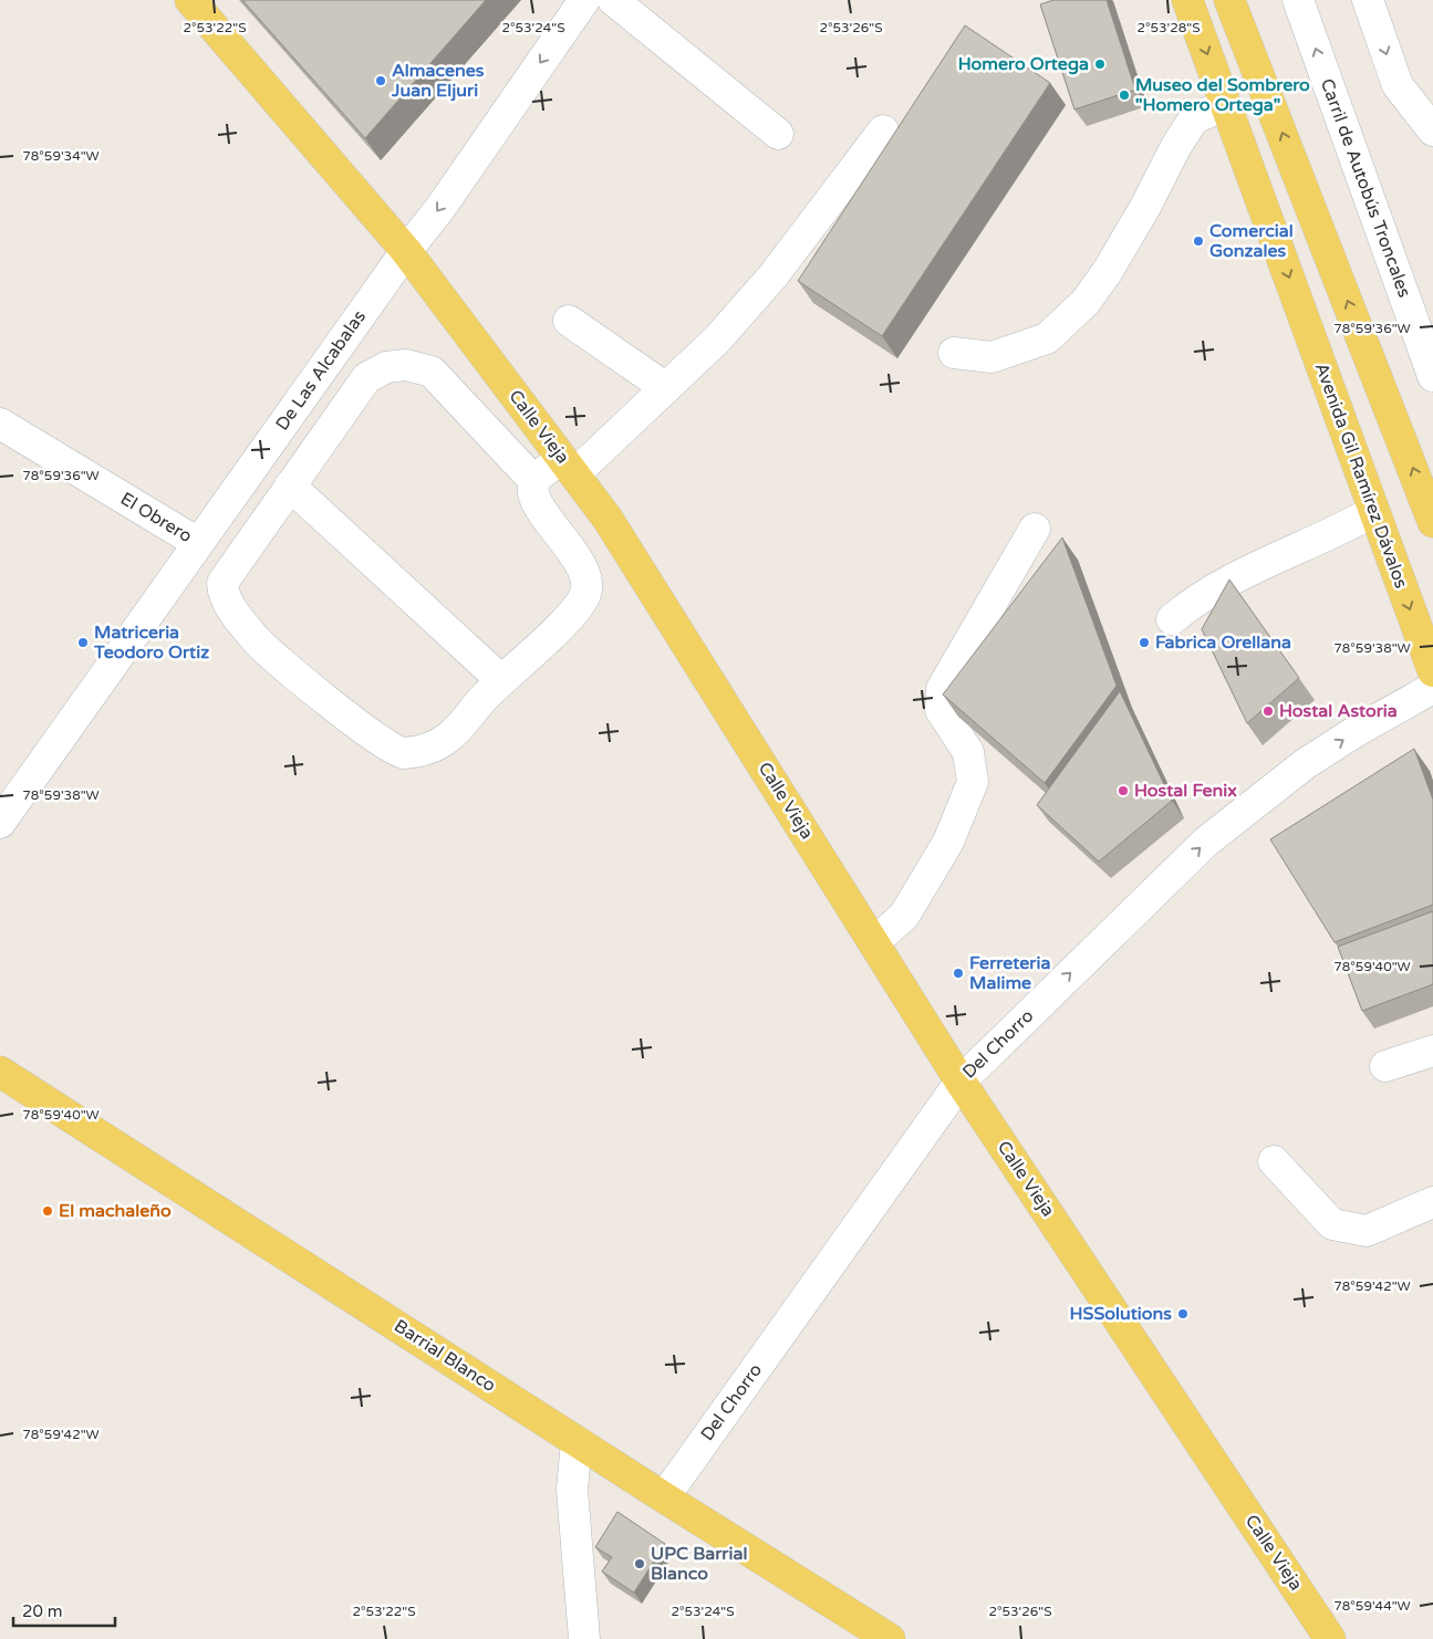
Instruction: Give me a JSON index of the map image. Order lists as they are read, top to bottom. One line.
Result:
{"streets":{"main road":["Calle Vieja","Avenida Gil Ramírez Dávalos","Barrial Blanco"],"street":["Carril de Autobús Troncales","De Las Alcabalas","El Obrero","Del Chorro"]},"crossings":[["De Las Alcabalas","Calle Vieja"],["De Las Alcabalas","El Obrero"],["Calle Vieja","Del Chorro"],["Del Chorro","Barrial Blanco"]],"places":["Homero Ortega","Almacenes Juan Eljuri","Museo del Sombrero \"Homero Ortega\"","Comercial Gonzales","Matriceria Teodoro Ortiz","Fabrica Orellana","Hostal Astoria","Hostal Fenix","Ferreteria Malime","El machaleño","HSSolutions","UPC Barrial Blanco"],"scale_bar":"20 m","coordinates":["2°53'22\"S","2°53'24\"S","2°53'26\"S","2°53'28\"S","78°59'34\"W","78°59'36\"W","78°59'38\"W","78°59'40\"W","78°59'42\"W","78°59'44\"W"]}
